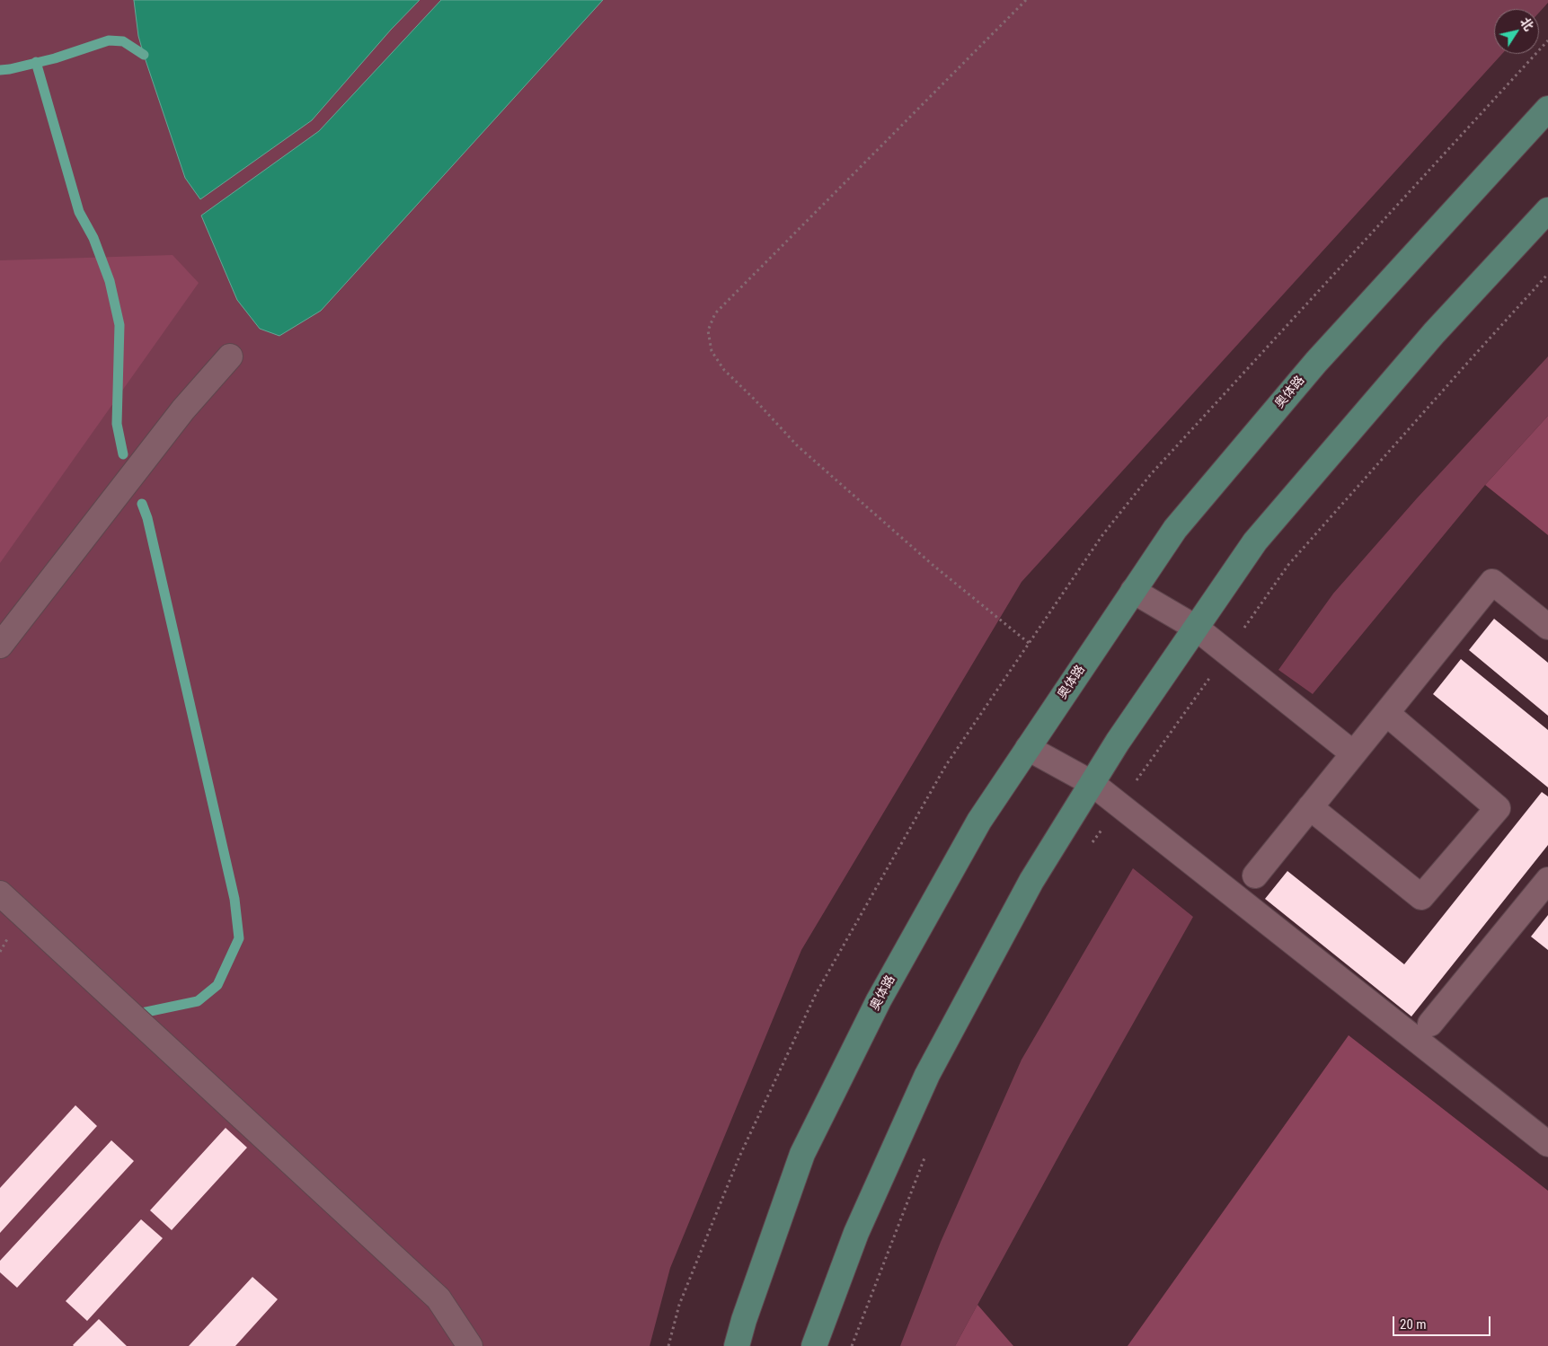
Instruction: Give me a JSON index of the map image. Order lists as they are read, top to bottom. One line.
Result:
{"streets":{"main road":["奥体路"]},"scale_bar":"20 m","north":"top right"}
